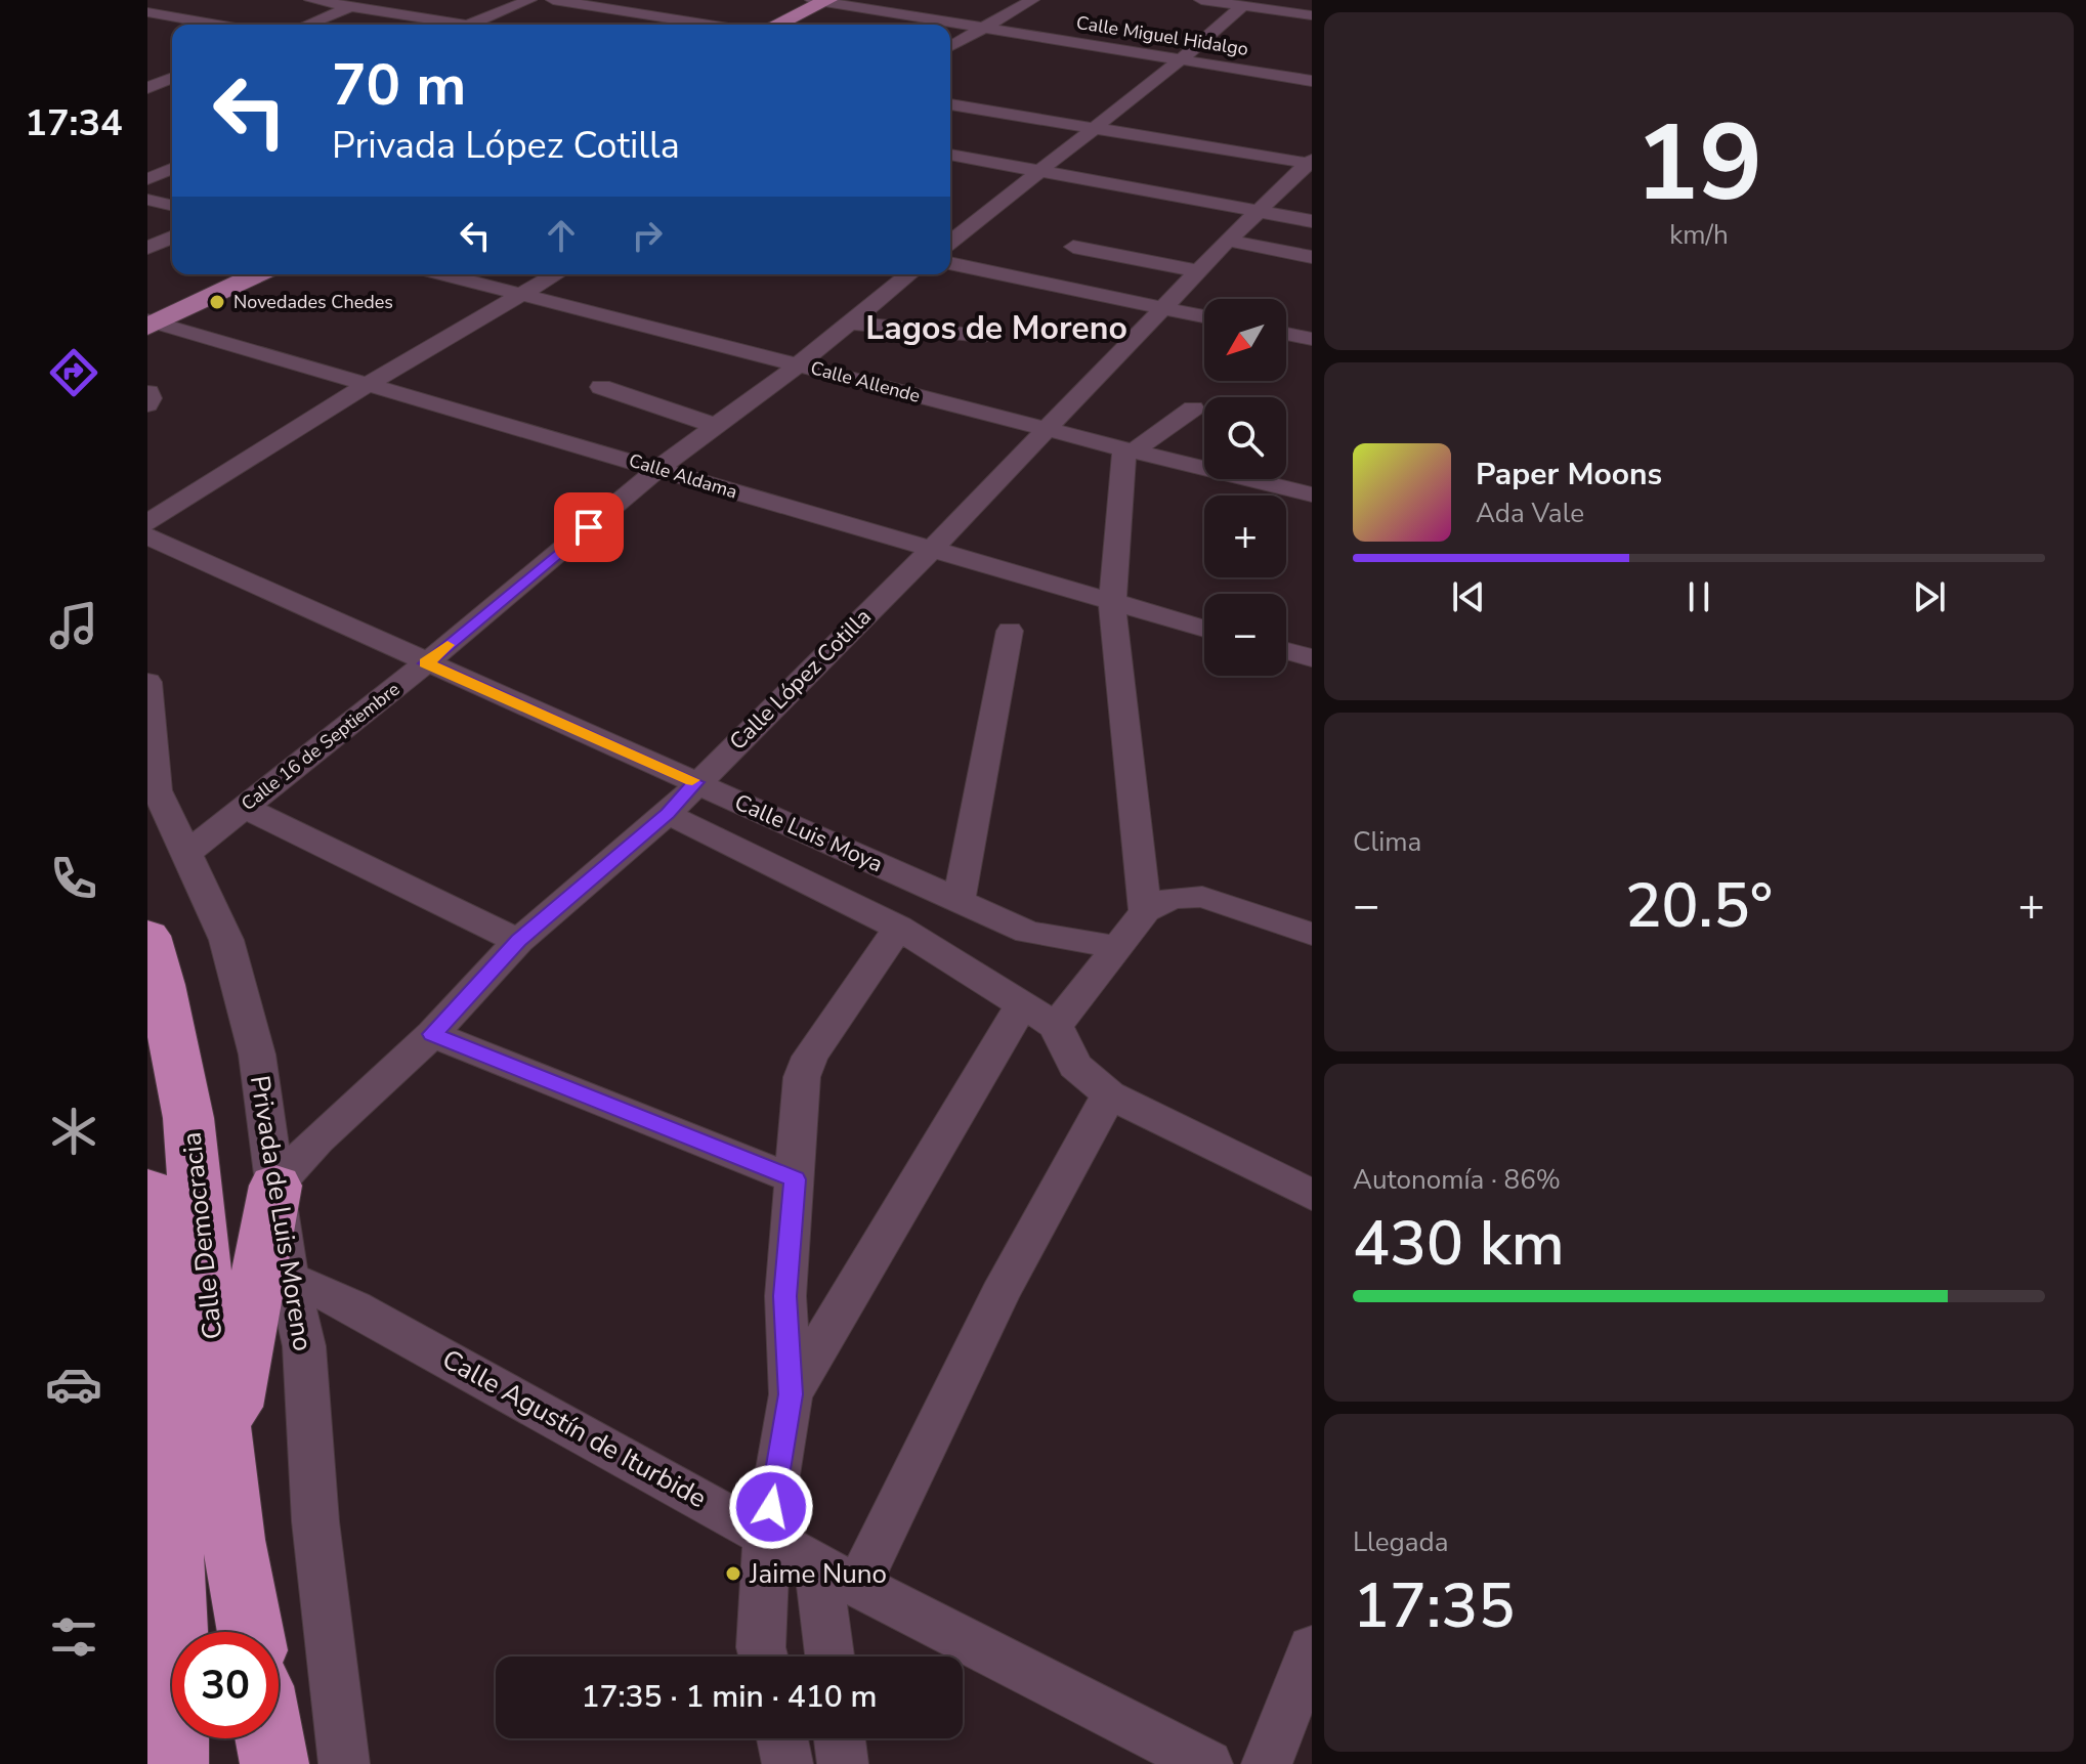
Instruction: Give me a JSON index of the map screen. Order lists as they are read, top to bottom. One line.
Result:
{"streets":{"highway":["Calle Democracia"],"street":["Calle Miguel Hidalgo","Calle Allende","Calle Aldama","Calle López Cotilla","Calle 16 de Septiembre","Calle Luis Moya","Privada de Luis Moreno","Calle Agustín de Iturbide"]},"crossings":[["Calle Allende","Calle López Cotilla"],["Calle Allende","Calle 16 de Septiembre"],["Calle Aldama","Calle López Cotilla"],["Calle Aldama","Calle 16 de Septiembre"],["Calle López Cotilla","Calle Luis Moya"],["Calle López Cotilla","Privada de Luis Moreno"],["Calle 16 de Septiembre","Calle Luis Moya"],["Calle 16 de Septiembre","Privada de Luis Moreno"],["Privada de Luis Moreno","Calle Agustín de Iturbide"]],"districts":["Lagos de Moreno"],"places":["Novedades Chedes","Jaime Nuno"],"north":"bottom left","page":{"tabs":"17:34","tile":[["19","km/h"],"Clima",["Autonomía · 86%","430 km"],["Llegada","17:35"]],"turn":["70 m","Privada López Cotilla"],"map_buttons":["+","−"],"song":["Paper Moons","Ada Vale"],"heat":["−","20.5°","+"],"limit":"30","trip":"17:35 · 1 min · 410 m"}}
